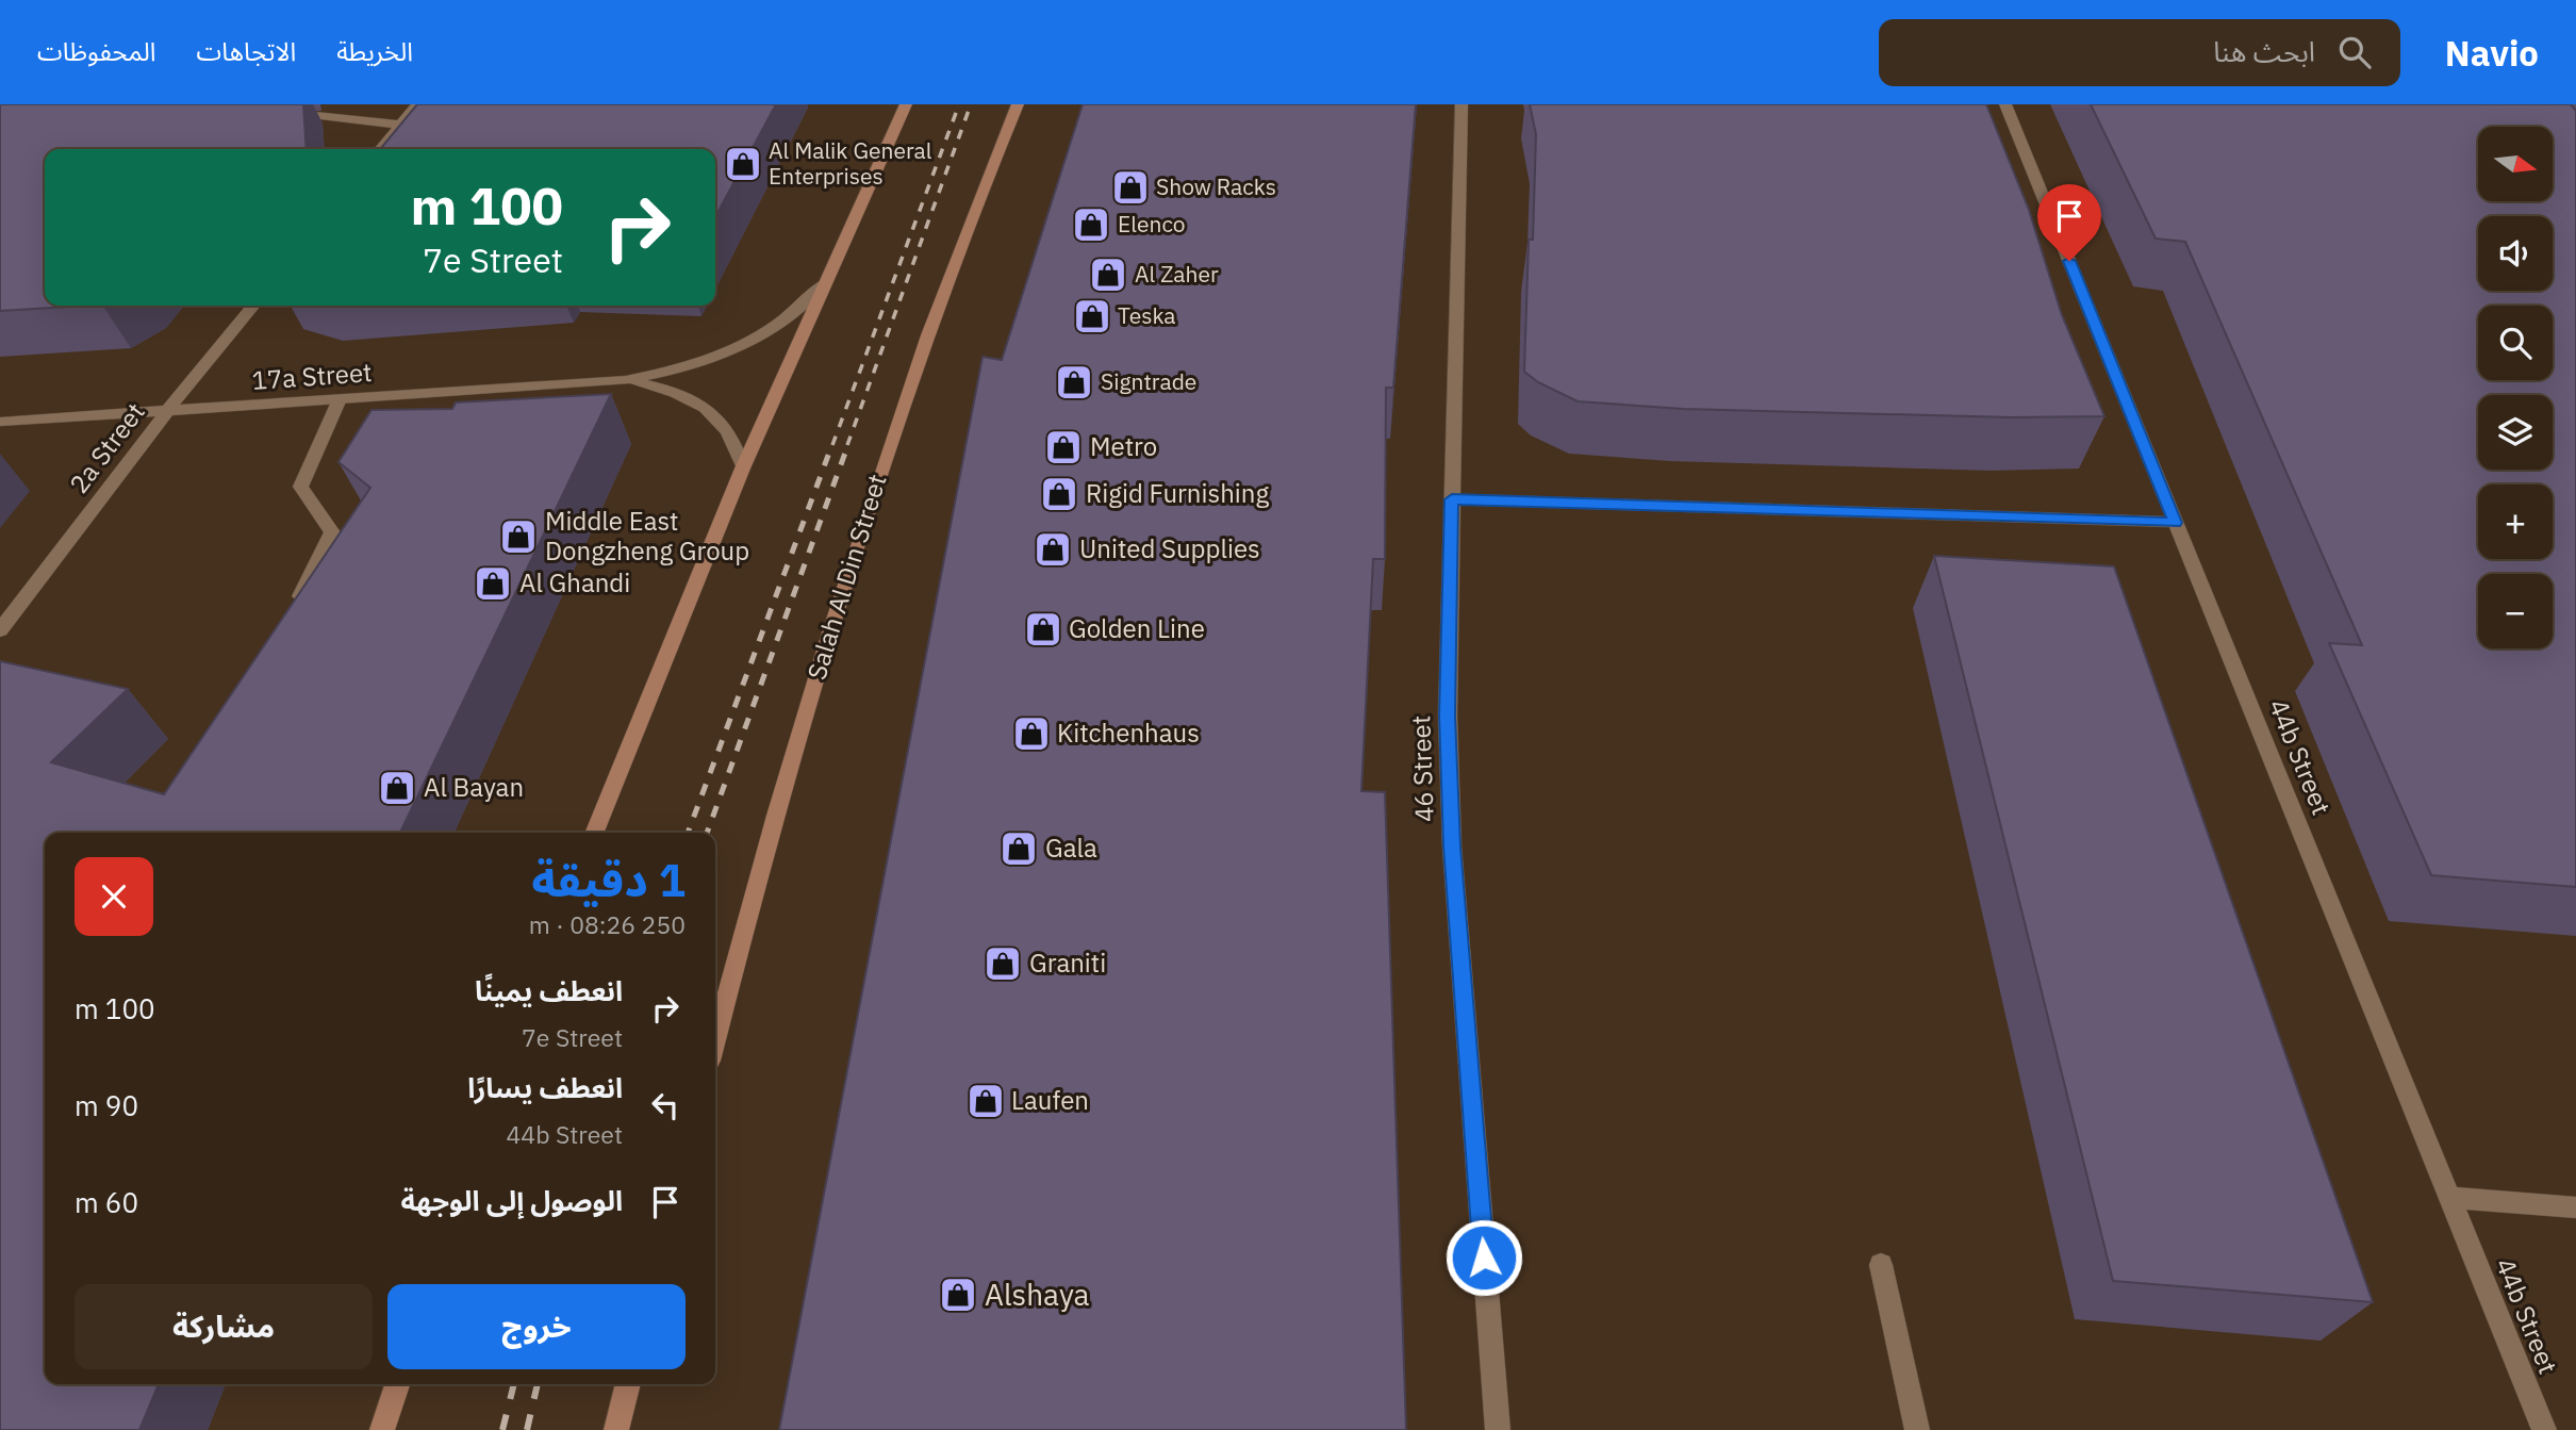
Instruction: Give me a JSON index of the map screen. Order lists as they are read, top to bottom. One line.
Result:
{"streets":{"main road":["Salah Al Din Street"],"street":["17a Street","2a Street","44b Street","46 Street"]},"crossings":[["17a Street","2a Street"]],"places":{"shop":["Al Malik General Enterprises","Show Racks","Elenco","Al Zaher","Teska","Signtrade","Metro","Rigid Furnishing","Middle East Dongzheng Group","United Supplies","Al Ghandi","Golden Line","Kitchenhaus","Al Bayan","Gala","Graniti","Laufen","Alshaya"]},"north":"right","page":{"header":"Navio","search":"ابحث هنا","nav":["الخريطة","الاتجاهات","المحفوظات"],"map_buttons":["+","−"],"turn":["100 m","7e Street"],"heading":["1 دقيقة","250 m · 08:26"],"list":[{"name":"انعطف يمينًا","note":"7e Street","value":"100 m"},{"name":"انعطف يسارًا","note":"44b Street","value":"90 m"},{"name":"الوصول إلى الوجهة","value":"60 m"}],"buttons":["خروج","مشاركة"]}}
